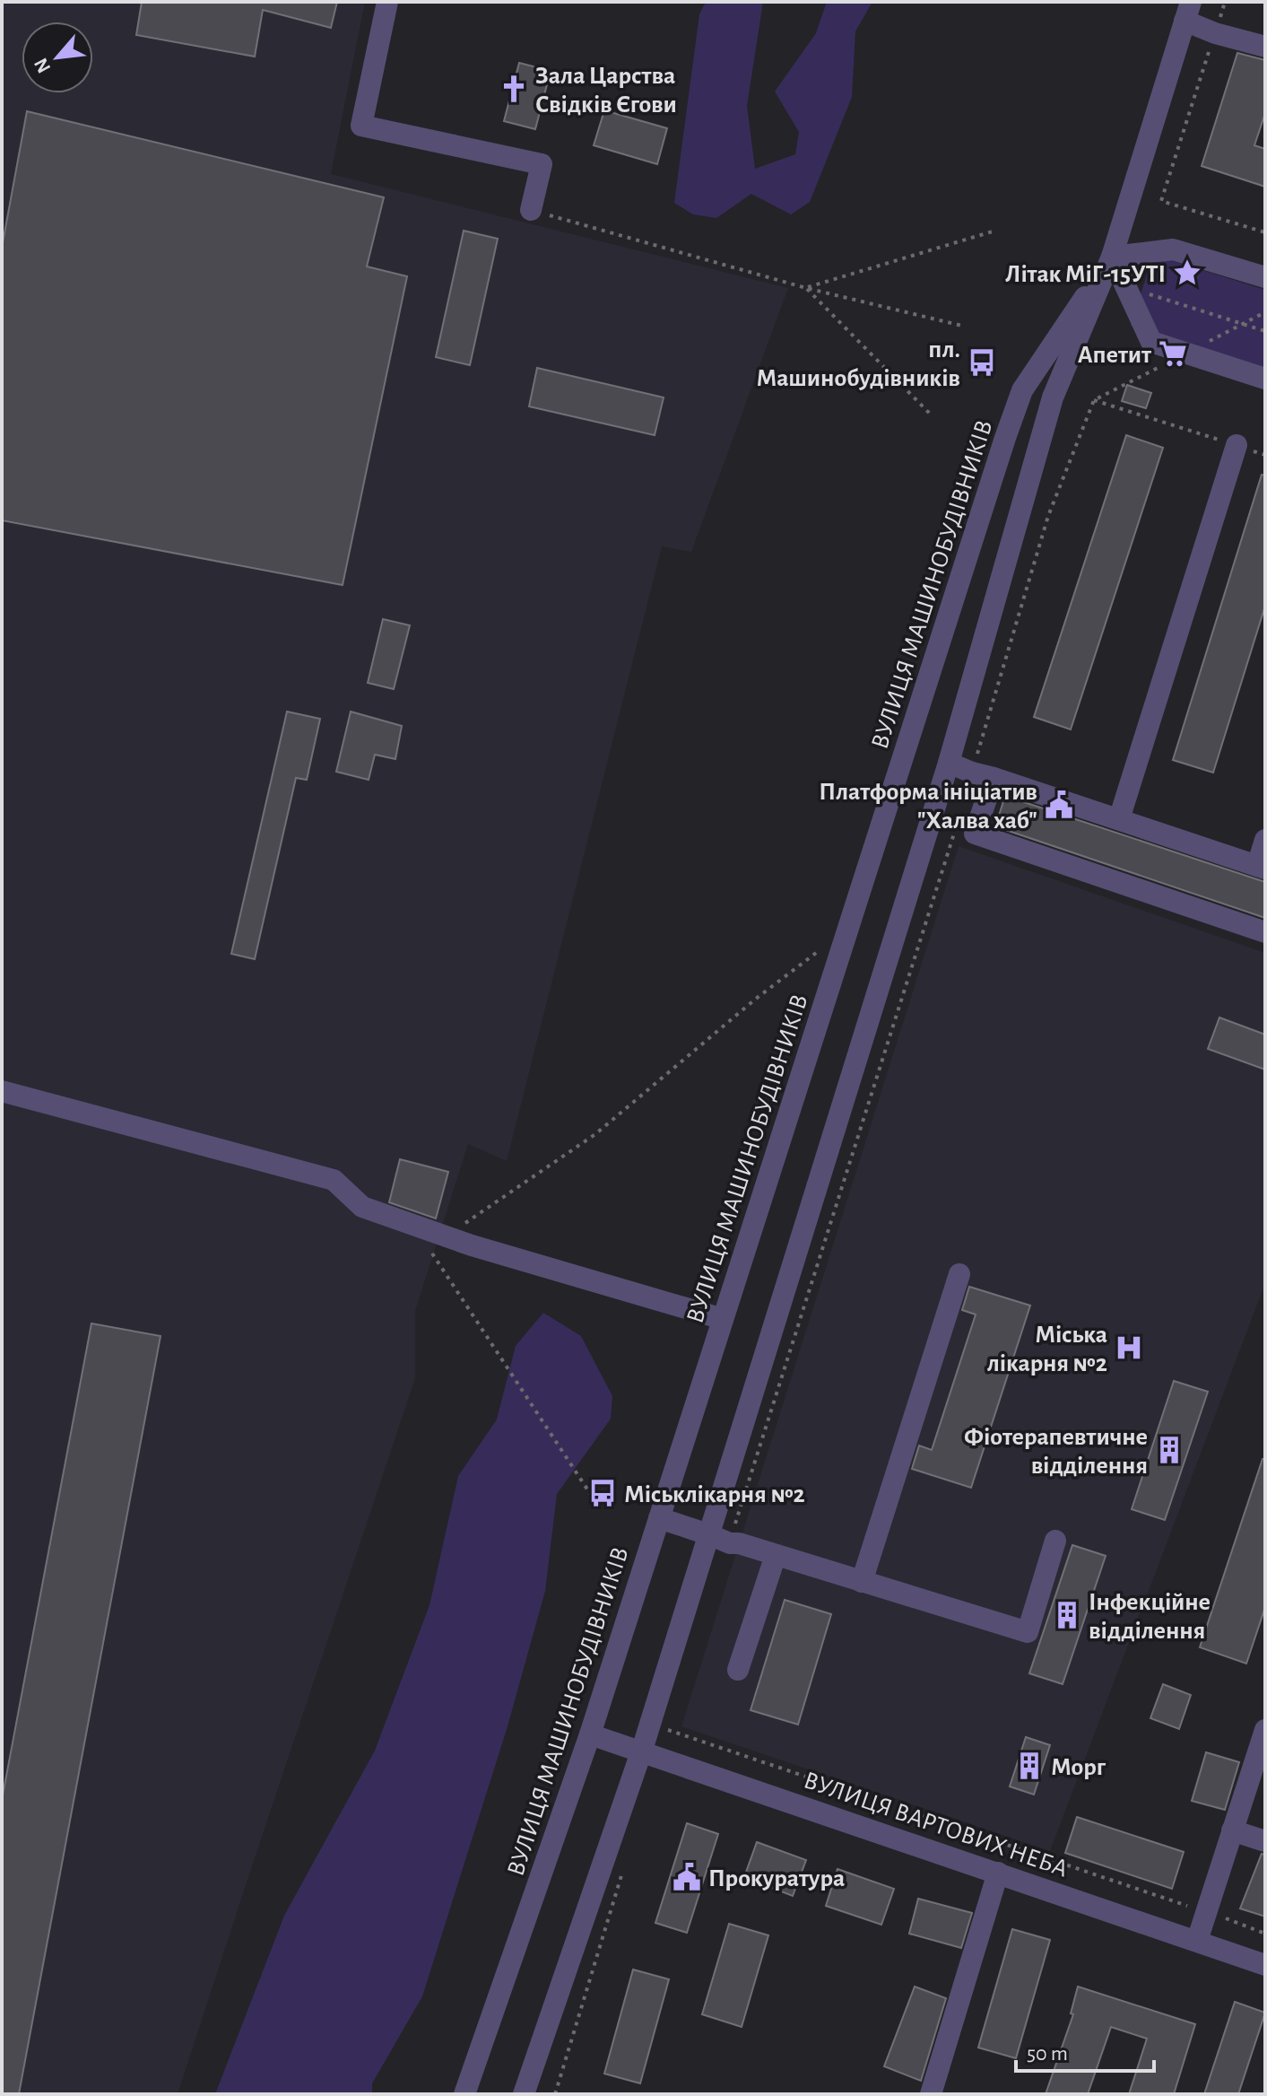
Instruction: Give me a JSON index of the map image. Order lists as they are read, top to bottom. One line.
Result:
{"streets":{"street":["ВУЛИЦЯ МАШИНОБУДІВНИКІВ","ВУЛИЦЯ ВАРТОВИХ НЕБА"]},"crossings":[["ВУЛИЦЯ МАШИНОБУДІВНИКІВ","ВУЛИЦЯ ВАРТОВИХ НЕБА"]],"places":{"church":["Зала Царства Свідків Єгови"],"place":["Літак МіГ-15УТІ"],"supermarket":["Апетит"],"bus stop":["пл. Машинобудівників","Міськлікарня №2"],"public building":["Платформа ініціатив \"Халва хаб\"","Прокуратура"],"hospital":["Міська лікарня №2"],"building":["Фіотерапевтичне відділення","Інфекційне відділення","Морг"]},"scale_bar":"50 m","north":"bottom left"}
